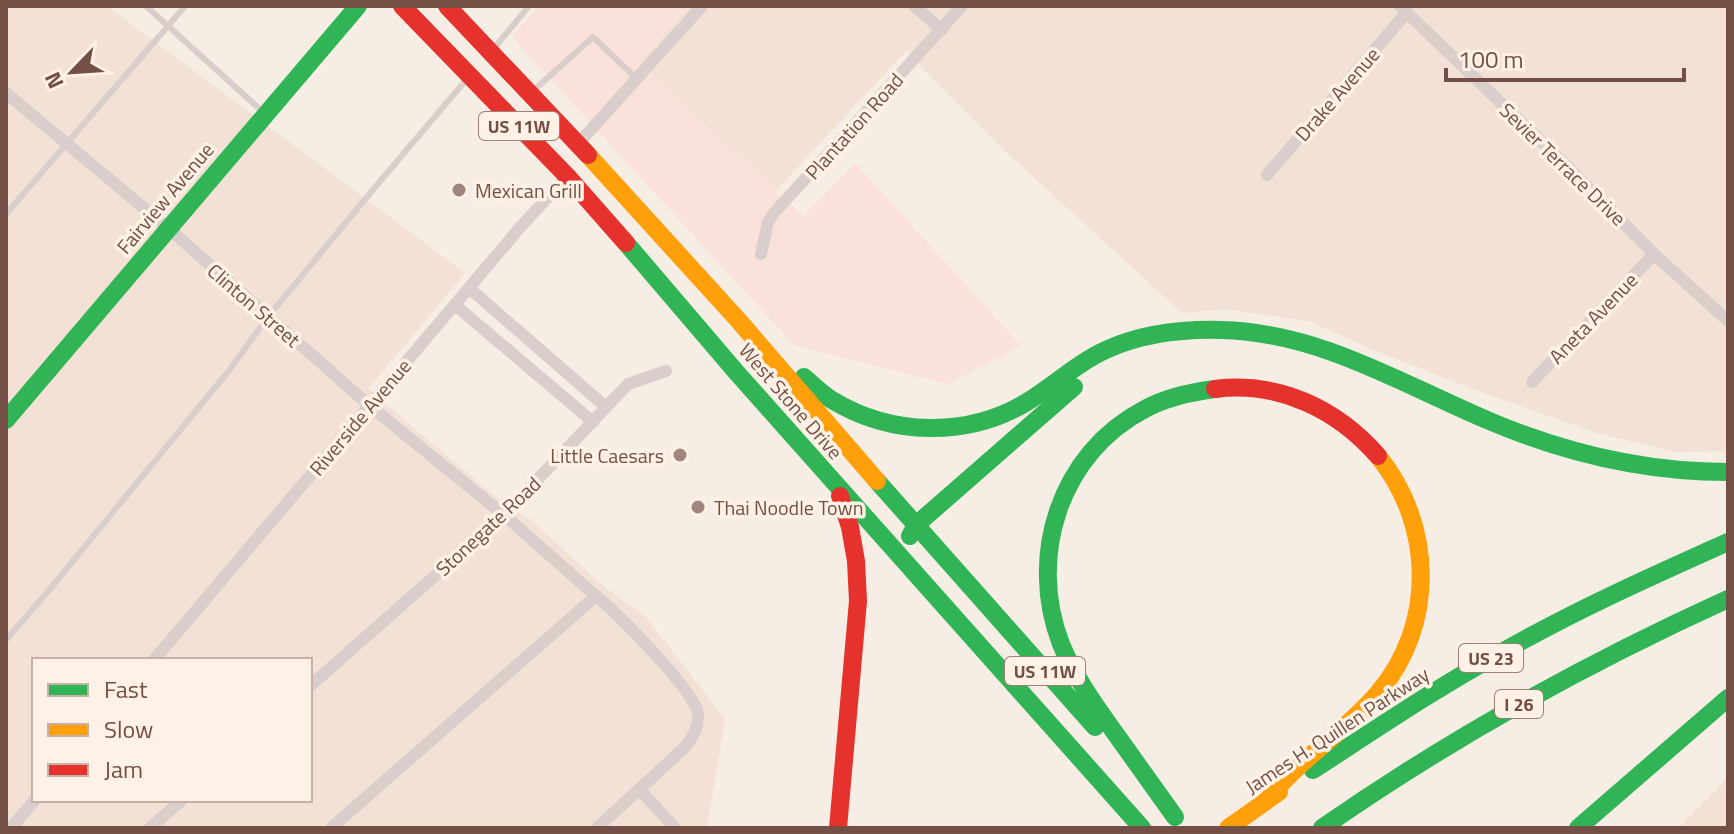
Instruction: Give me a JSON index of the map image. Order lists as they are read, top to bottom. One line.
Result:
{"streets":{"main road":["US 11W","Fairview Avenue","West Stone Drive","US 23","I 26","James H. Quillen Parkway"],"street":["Drake Avenue","Plantation Road","Sevier Terrace Drive","Clinton Street","Aneta Avenue","Riverside Avenue","Stonegate Road"]},"crossings":[["Drake Avenue","Sevier Terrace Drive"],["Sevier Terrace Drive","Aneta Avenue"],["Fairview Avenue","Clinton Street"],["Clinton Street","Riverside Avenue"],["Clinton Street","Stonegate Road"],["West Stone Drive","Riverside Avenue"]],"places":["Mexican Grill","Little Caesars","Thai Noodle Town"],"legend":["Fast","Slow","Jam"],"scale_bar":"100 m","north":"bottom left"}
